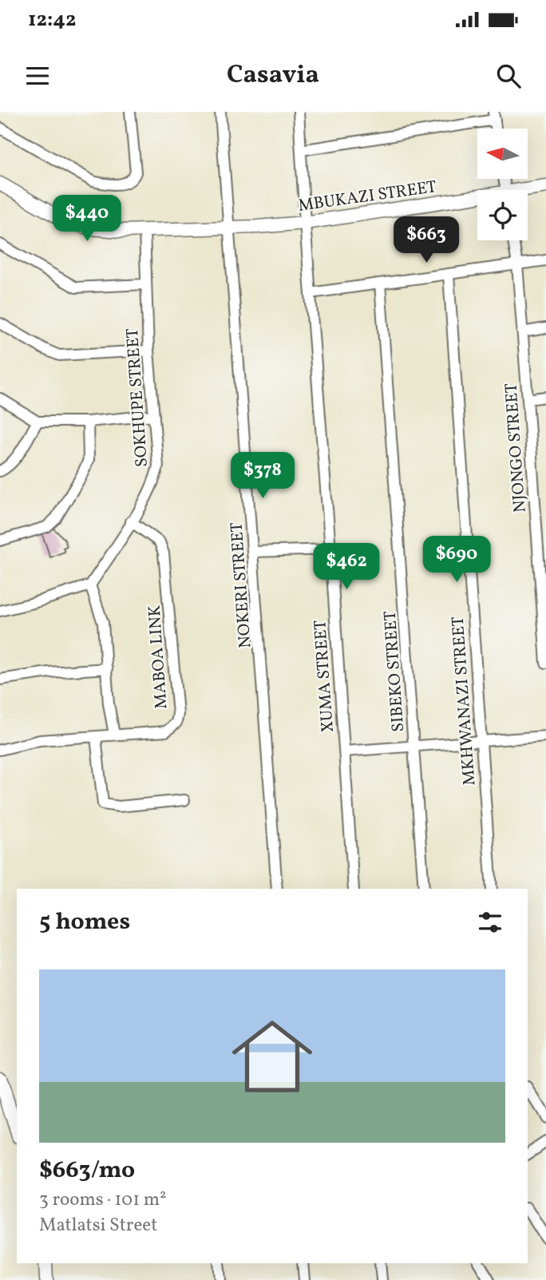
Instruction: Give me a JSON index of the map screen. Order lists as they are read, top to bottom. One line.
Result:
{"streets":{"street":["MBUKAZI STREET","SOKHUPE STREET","NJONGO STREET","NOKERI STREET","MABOA LINK","SIBEKO STREET","XUMA STREET","MKHWANAZI STREET"]},"crossings":[["MBUKAZI STREET","SOKHUPE STREET"],["MBUKAZI STREET","NOKERI STREET"],["MBUKAZI STREET","XUMA STREET"],["SOKHUPE STREET","MABOA LINK"]],"north":"left","page":{"status":"12:42","header":"Casavia","price":["$440","$663","$378","$690","$462"],"heading":"5 homes","list":[{"name":"$663/mo","note":"3 rooms · 101 m² · Matlatsi Street"}]}}
